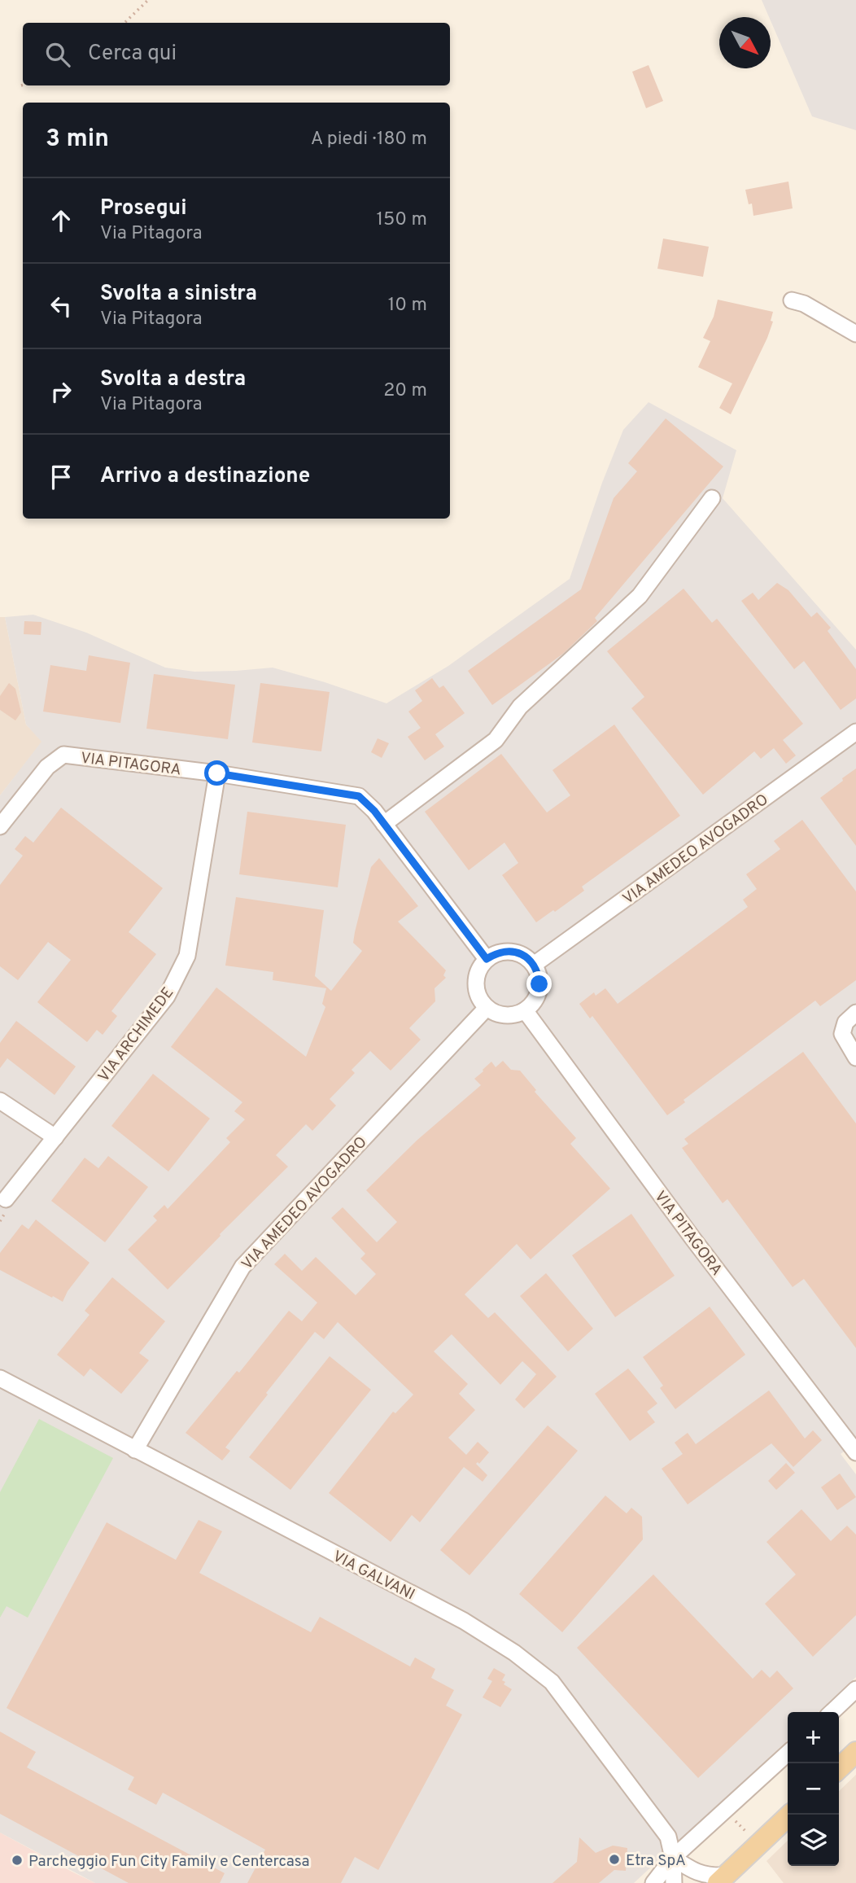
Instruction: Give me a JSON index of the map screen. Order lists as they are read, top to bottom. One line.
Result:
{"streets":{"street":["VIA PITAGORA","VIA AMEDEO AVOGADRO","VIA ARCHIMEDE","VIA GALVANI"]},"crossings":[["VIA PITAGORA","VIA AMEDEO AVOGADRO"],["VIA PITAGORA","VIA ARCHIMEDE"],["VIA AMEDEO AVOGADRO","VIA GALVANI"]],"places":["Etra SpA","Parcheggio Fun City Family e Centercasa"],"north":"bottom right","page":{"search":"Cerca qui","heading":["3 min","A piedi · 180 m"],"list":[["Prosegui","Via Pitagora","150 m"],["Svolta a sinistra","Via Pitagora","10 m"],["Svolta a destra","Via Pitagora","20 m"],"Arrivo a destinazione"],"map_buttons":["+","−"]}}
